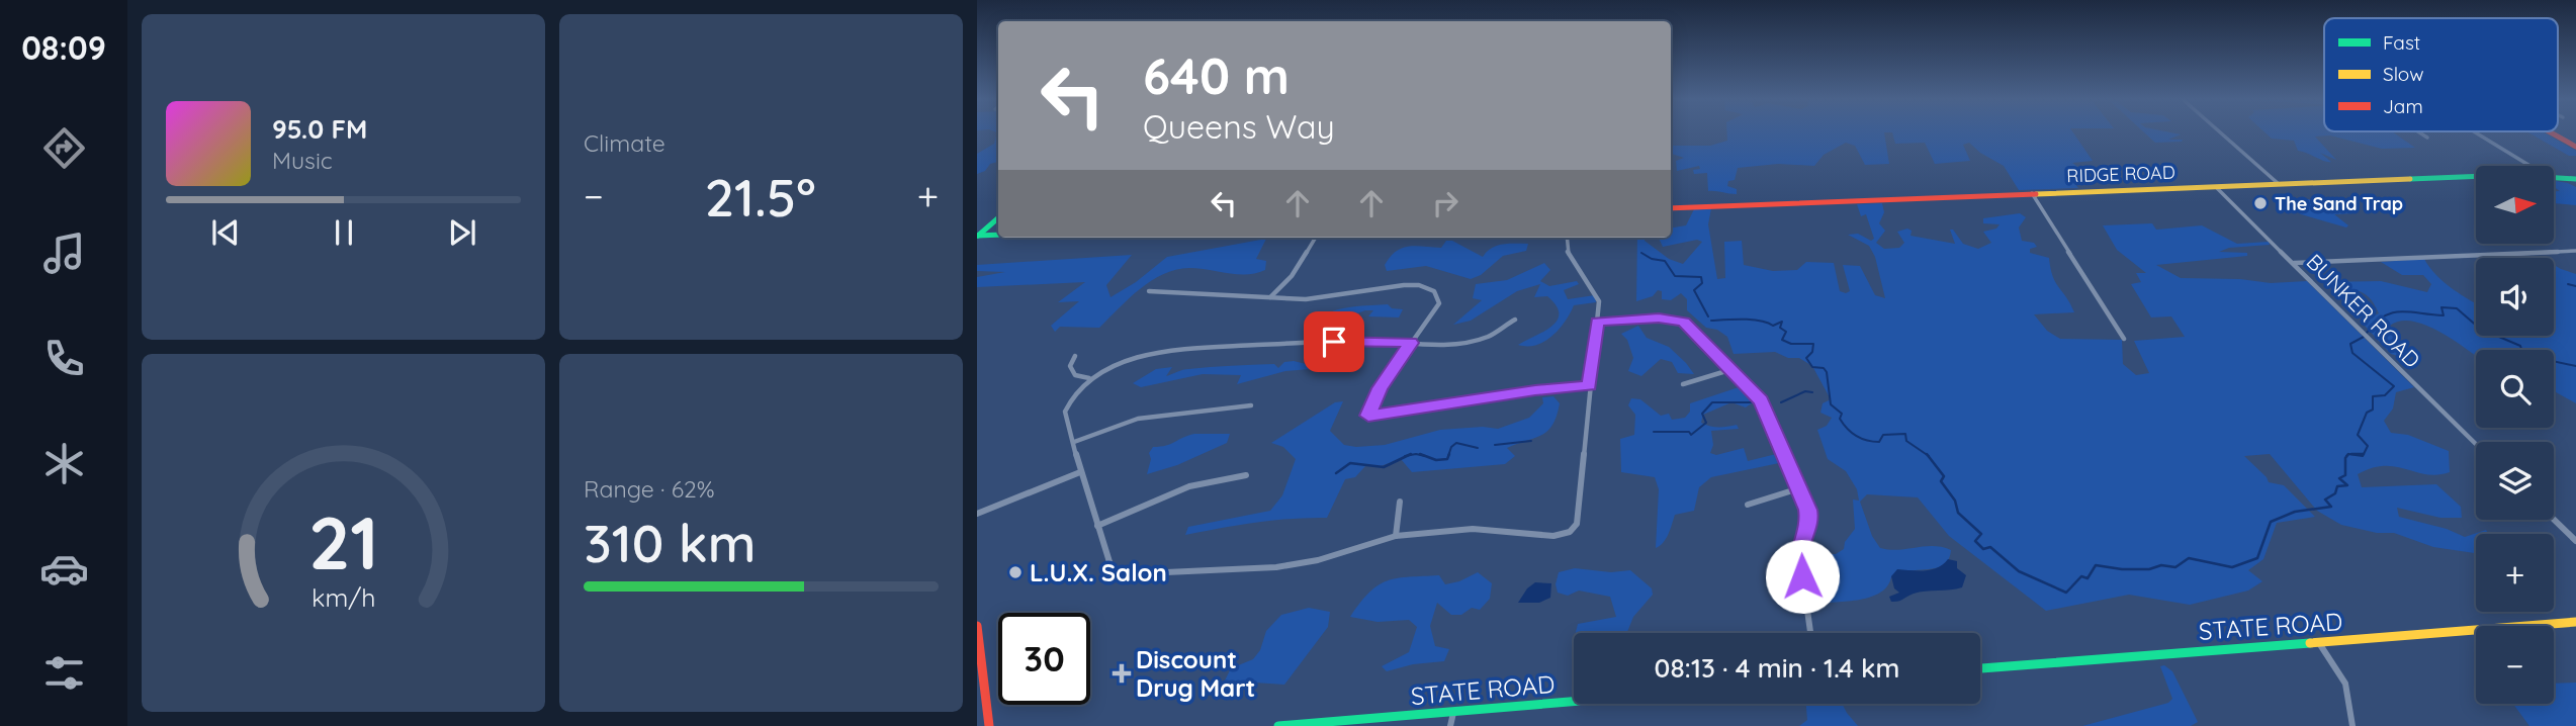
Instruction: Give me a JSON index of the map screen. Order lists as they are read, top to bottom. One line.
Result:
{"streets":{"main road":["RIDGE ROAD","STATE ROAD"],"street":["BUNKER ROAD"]},"crossings":[["RIDGE ROAD","BUNKER ROAD"]],"places":{"other":["The Sand Trap","L.U.X. Salon"],"health":["Discount Drug Mart"]},"legend":["Fast","Slow","Jam"],"north":"right","page":{"tabs":"08:09","tile":["Climate",["Range · 62%","310 km"]],"turn":["640 m","Queens Way"],"song":["95.0 FM","Music"],"map_buttons":["+","−"],"heat":["−","21.5°","+"],"limit":"30","trip":"08:13 · 4 min · 1.4 km","gauge":["21","km/h"]}}
